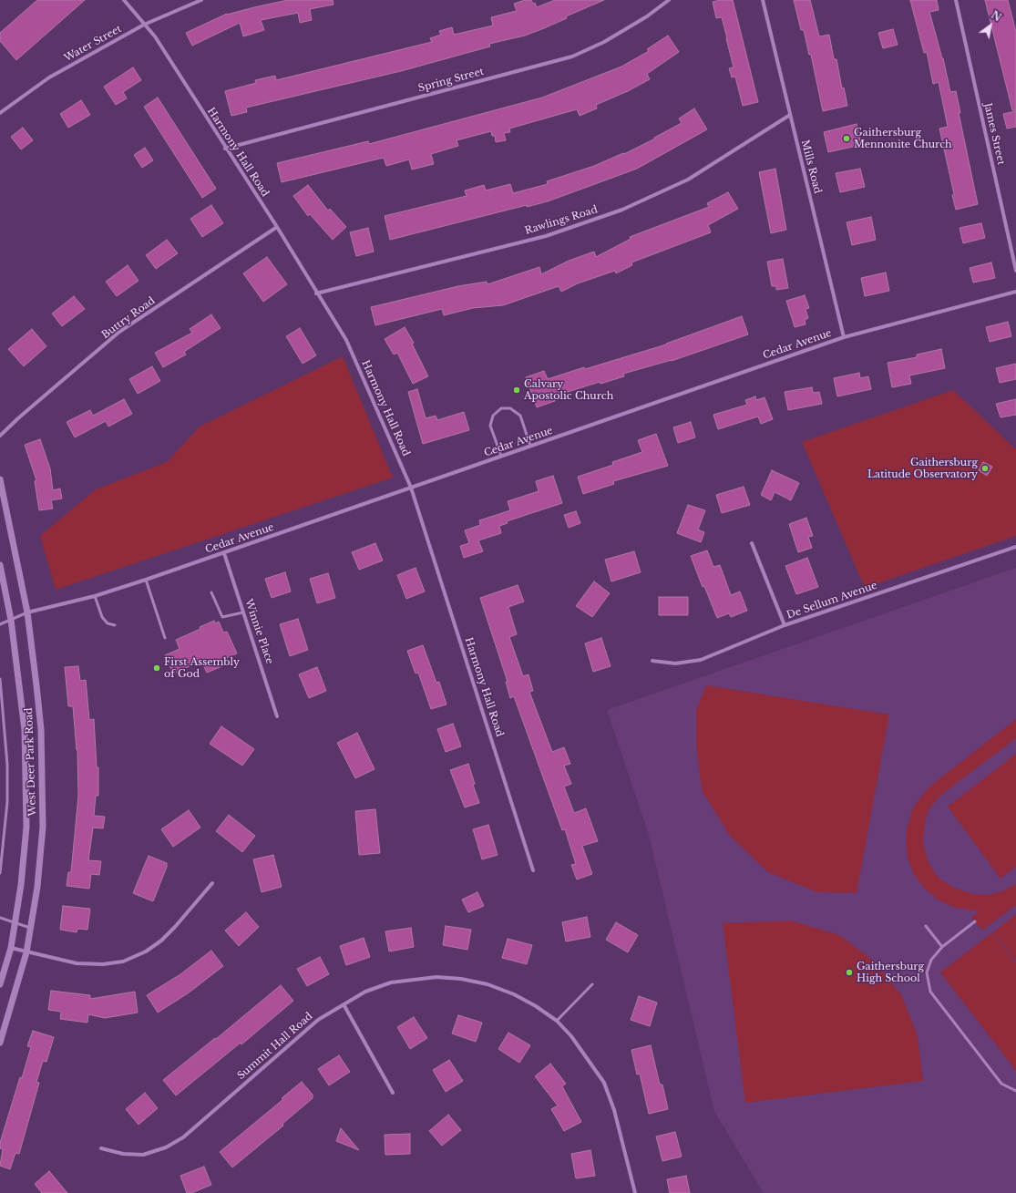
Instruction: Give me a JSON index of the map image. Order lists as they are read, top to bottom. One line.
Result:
{"streets":{"street":["Water Street","Spring Street","James Street","Harmony Hall Road","Mills Road","Rawlings Road","Buttry Road","Cedar Avenue","De Sellum Avenue","Winnie Place","West Deer Park Road","Summit Hall Road"]},"crossings":[["Water Street","Harmony Hall Road"],["Spring Street","Harmony Hall Road"],["Harmony Hall Road","Rawlings Road"],["Harmony Hall Road","Buttry Road"],["Harmony Hall Road","Cedar Avenue"],["Mills Road","Rawlings Road"],["Mills Road","Cedar Avenue"],["Cedar Avenue","Winnie Place"],["Cedar Avenue","West Deer Park Road"]],"places":["Gaithersburg Mennonite Church","Calvary Apostolic Church","Gaithersburg Latitude Observatory","First Assembly of God","Gaithersburg High School"],"north":"top right"}
